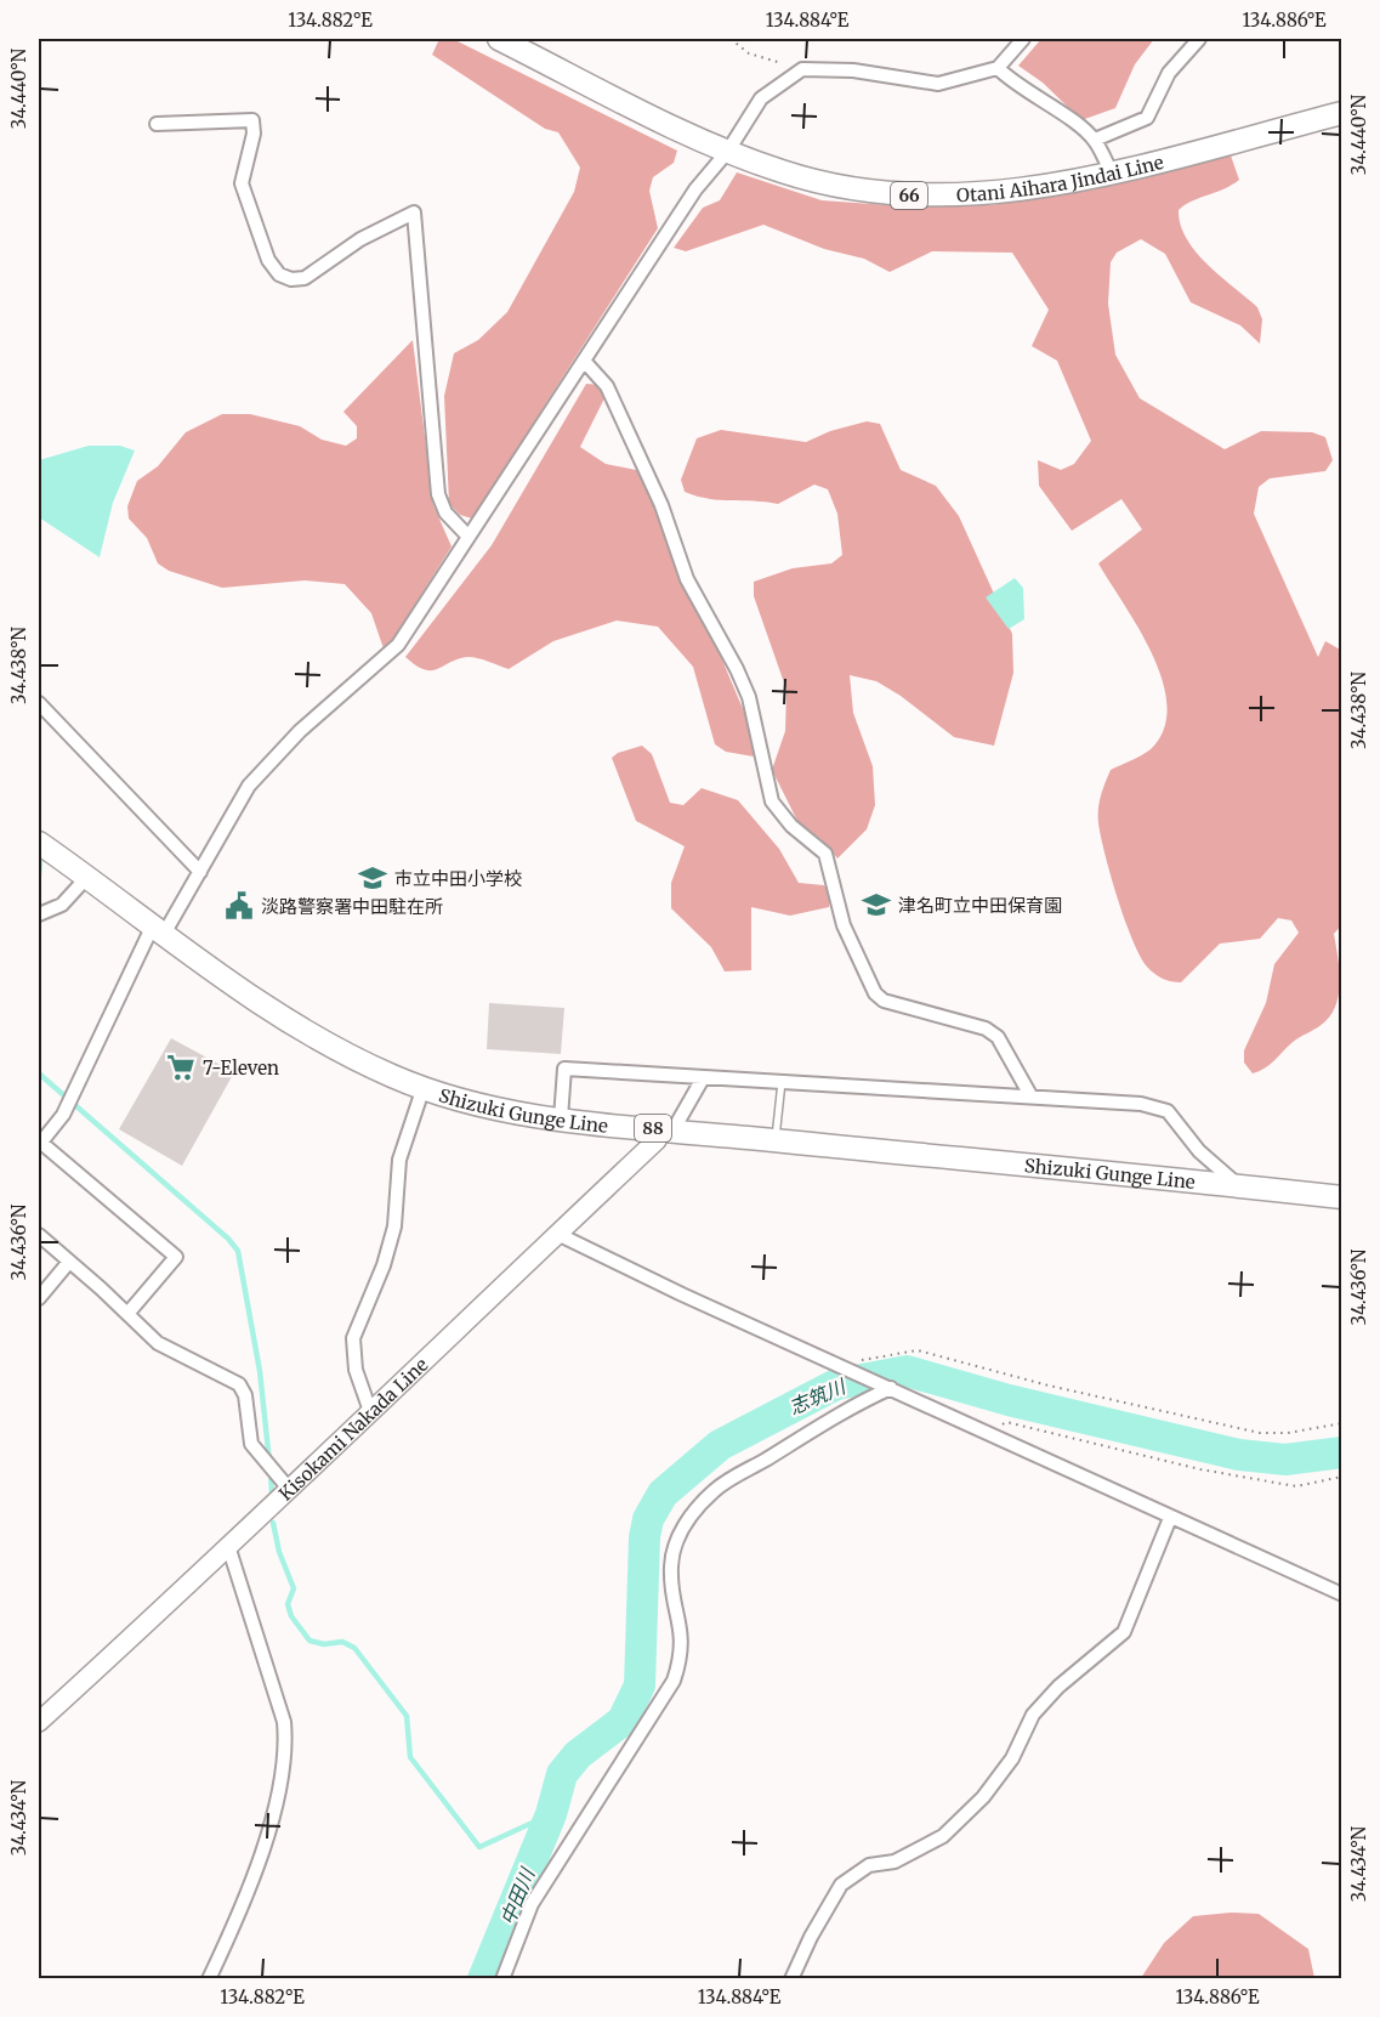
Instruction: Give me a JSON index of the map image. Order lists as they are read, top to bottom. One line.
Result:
{"streets":{"main road":["Otani Aihara Jindai Line","66","Shizuki Gunge Line","88","Kisokami Nakada Line"]},"crossings":[["Shizuki Gunge Line","Kisokami Nakada Line"]],"water":["志筑川","中田川"],"places":{"school or university":["市立中田小学校","津名町立中田保育園"],"public building":["淡路警察署中田駐在所"],"supermarket":["7-Eleven"]},"coordinates":["134.882°E","134.884°E","134.886°E","34.440°N","34.438°N","34.436°N","34.434°N"]}
